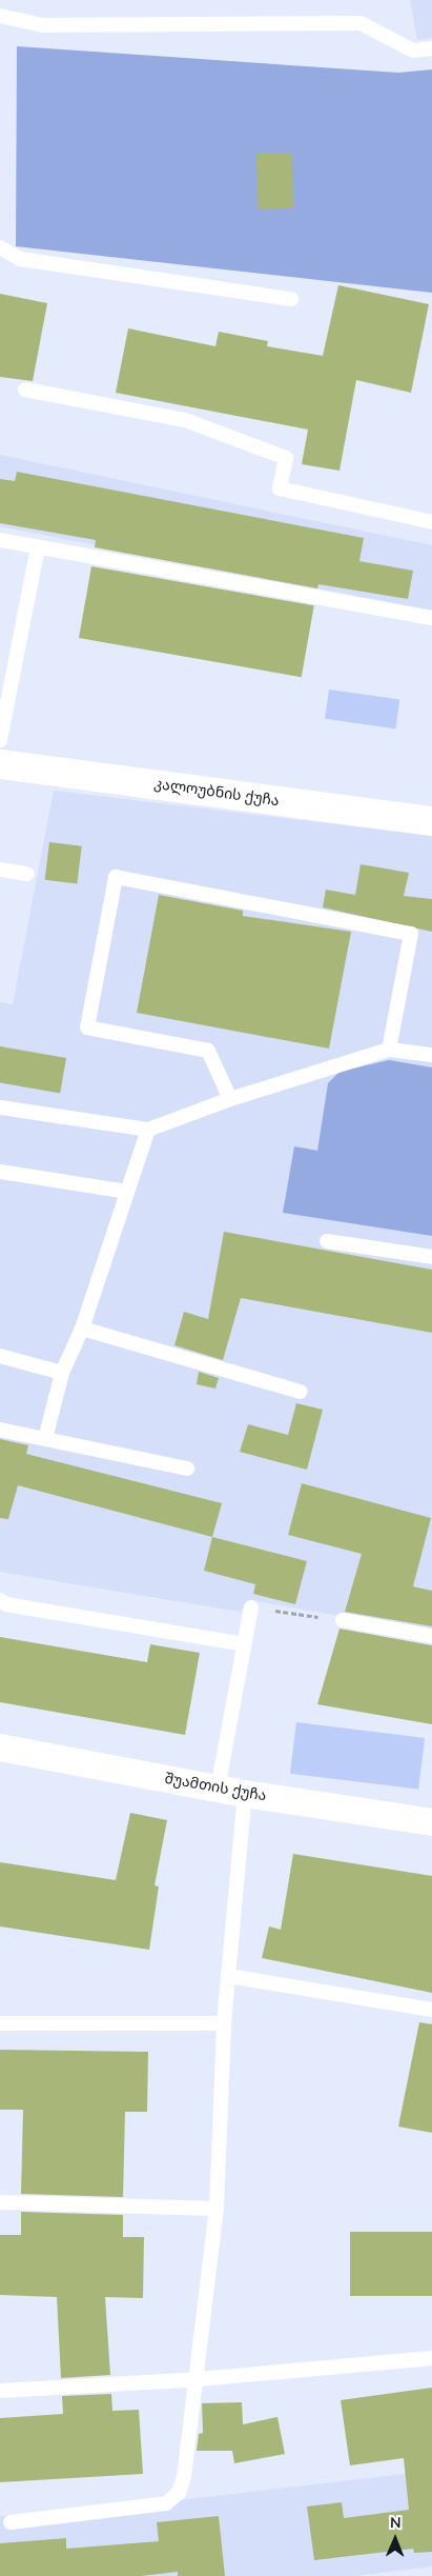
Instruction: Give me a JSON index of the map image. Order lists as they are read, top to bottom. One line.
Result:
{"streets":{"street":["კალოუბნის ქუჩა","შუამთის ქუჩა"]},"north":"top"}
